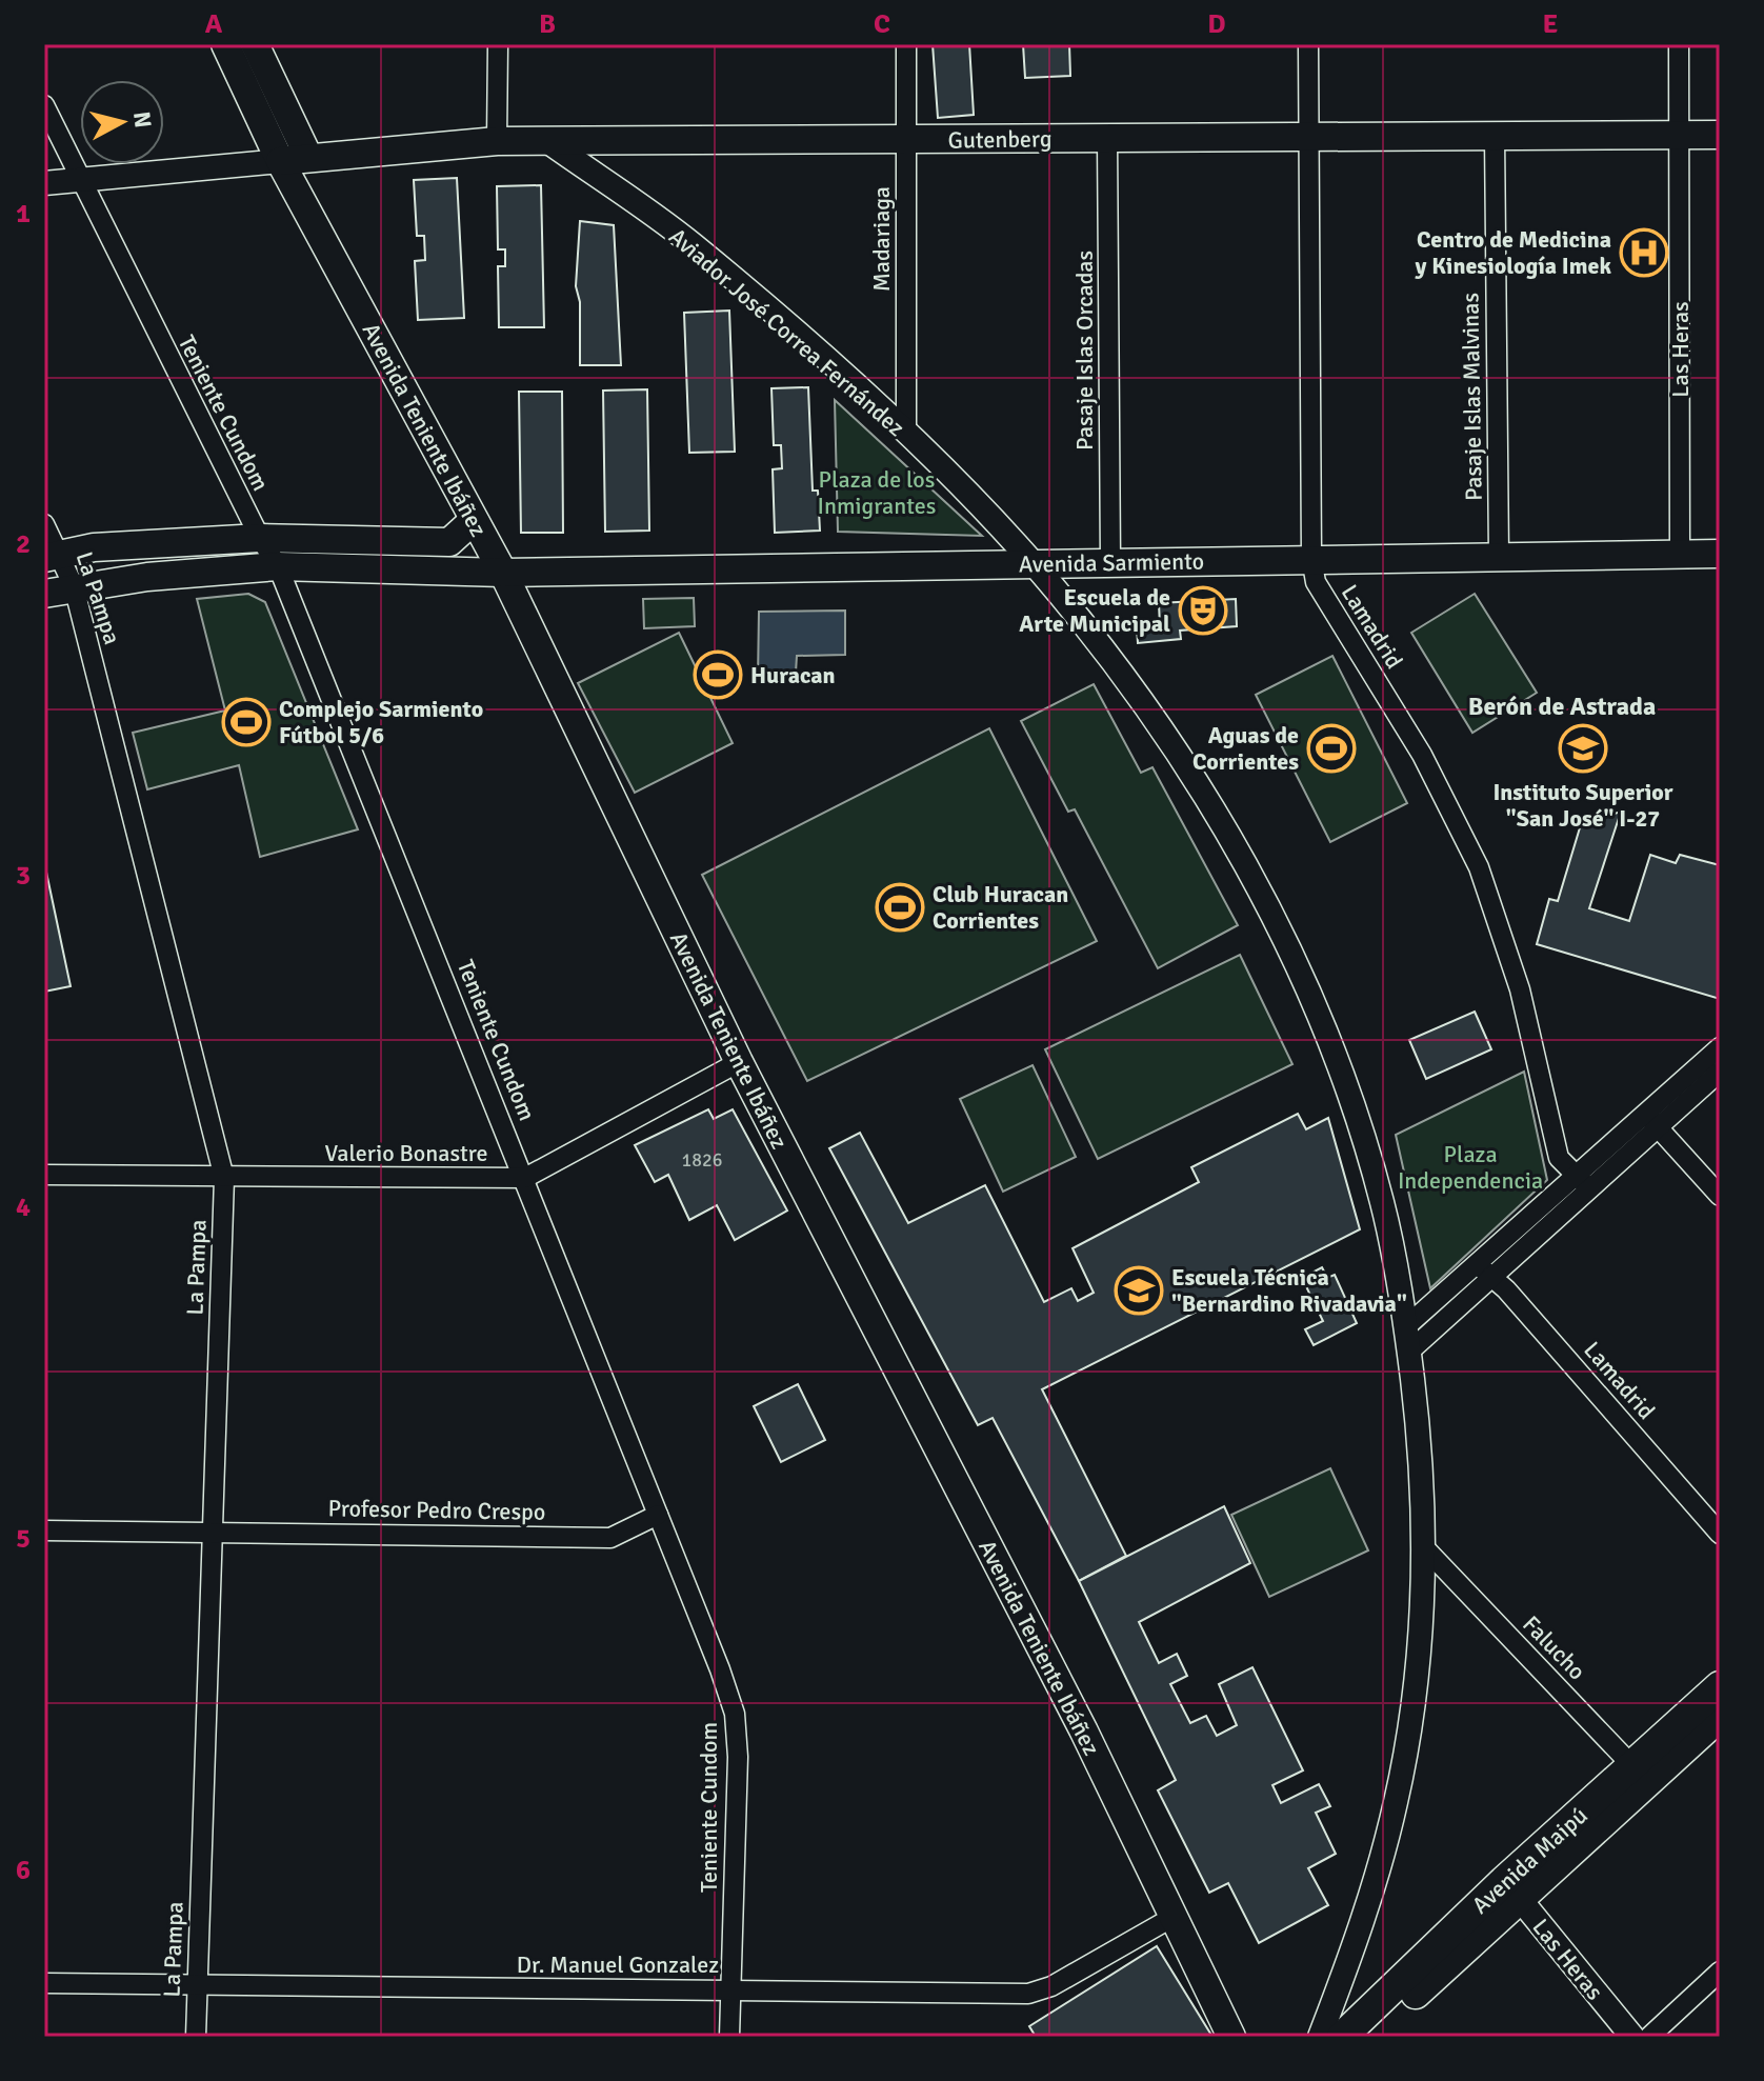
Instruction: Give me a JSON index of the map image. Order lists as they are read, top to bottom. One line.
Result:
{"streets":{"main road":["Gutenberg","Avenida Teniente Ibáñez","Avenida Sarmiento","Avenida Maipú"],"street":["Madariaga","Aviador José Correa Fernández","Las Heras","Pasaje Islas Orcadas","Pasaje Islas Malvinas","Teniente Cundom","La Pampa","Lamadrid","Valerio Bonastre","Profesor Pedro Crespo","Falucho","Dr. Manuel Gonzalez"]},"crossings":[["Gutenberg","Madariaga"],["Gutenberg","Aviador José Correa Fernández"],["Gutenberg","Las Heras"],["Gutenberg","Pasaje Islas Orcadas"],["Gutenberg","Pasaje Islas Malvinas"],["Gutenberg","Avenida Teniente Ibáñez"],["Gutenberg","Lamadrid"],["Madariaga","Aviador José Correa Fernández"],["Aviador José Correa Fernández","Avenida Sarmiento"],["Aviador José Correa Fernández","Falucho"],["Las Heras","Avenida Sarmiento"],["Las Heras","Avenida Maipú"],["Pasaje Islas Orcadas","Avenida Sarmiento"],["Pasaje Islas Malvinas","Avenida Sarmiento"],["Teniente Cundom","Avenida Sarmiento"],["Teniente Cundom","Valerio Bonastre"],["Teniente Cundom","Profesor Pedro Crespo"],["Teniente Cundom","Dr. Manuel Gonzalez"],["Avenida Teniente Ibáñez","Avenida Sarmiento"],["Avenida Teniente Ibáñez","Valerio Bonastre"],["Avenida Teniente Ibáñez","Dr. Manuel Gonzalez"],["Avenida Sarmiento","La Pampa"],["Avenida Sarmiento","Lamadrid"],["La Pampa","Valerio Bonastre"],["La Pampa","Profesor Pedro Crespo"],["La Pampa","Dr. Manuel Gonzalez"],["Falucho","Avenida Maipú"]],"districts":["Berón de Astrada"],"parks":["Plaza de los Inmigrantes","Plaza Independencia"],"places":{"hospital":["Centro de Medicina y Kinesiología Imek"],"theatre":["Escuela de Arte Municipal"],"sports":["Huracan","Complejo Sarmiento Fútbol 5/6","Aguas de Corrientes","Club Huracan Corrientes"],"school or university":["Instituto Superior \"San José\" I-27","Escuela Técnica \"Bernardino Rivadavia\""]},"house_numbers":["1826"],"north":"right","grid":{"columns":["A","B","C","D","E"],"rows":["1","2","3","4","5","6"]}}
